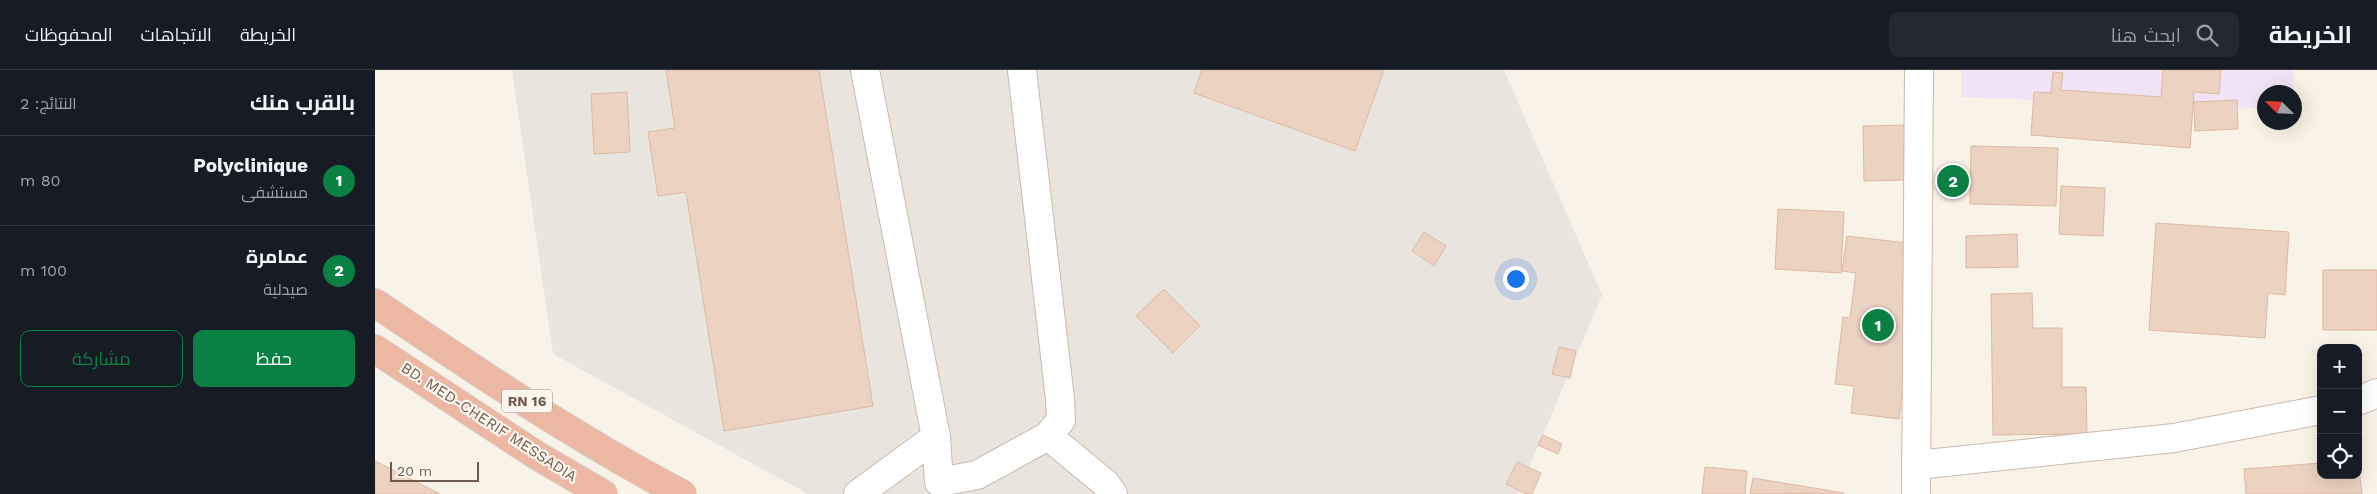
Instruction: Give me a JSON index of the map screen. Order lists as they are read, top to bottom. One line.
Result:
{"streets":{"highway":["RN 16","BD. MED-CHERIF MESSADIA"]},"scale_bar":"20 m","north":"top left","page":{"header":"الخريطة","search":"ابحث هنا","nav":["الخريطة","الاتجاهات","المحفوظات"],"heading":["بالقرب منك","النتائج: 2"],"list":[{"mark":"1","name":"Polyclinique","note":"مستشفى","value":"80 m"},{"mark":"2","name":"عمامرة","note":"صيدلية","value":"100 m"}],"pins":["2","1"],"buttons":["حفظ","مشاركة"],"map_buttons":["+","−"],"scale":"20 m"}}
